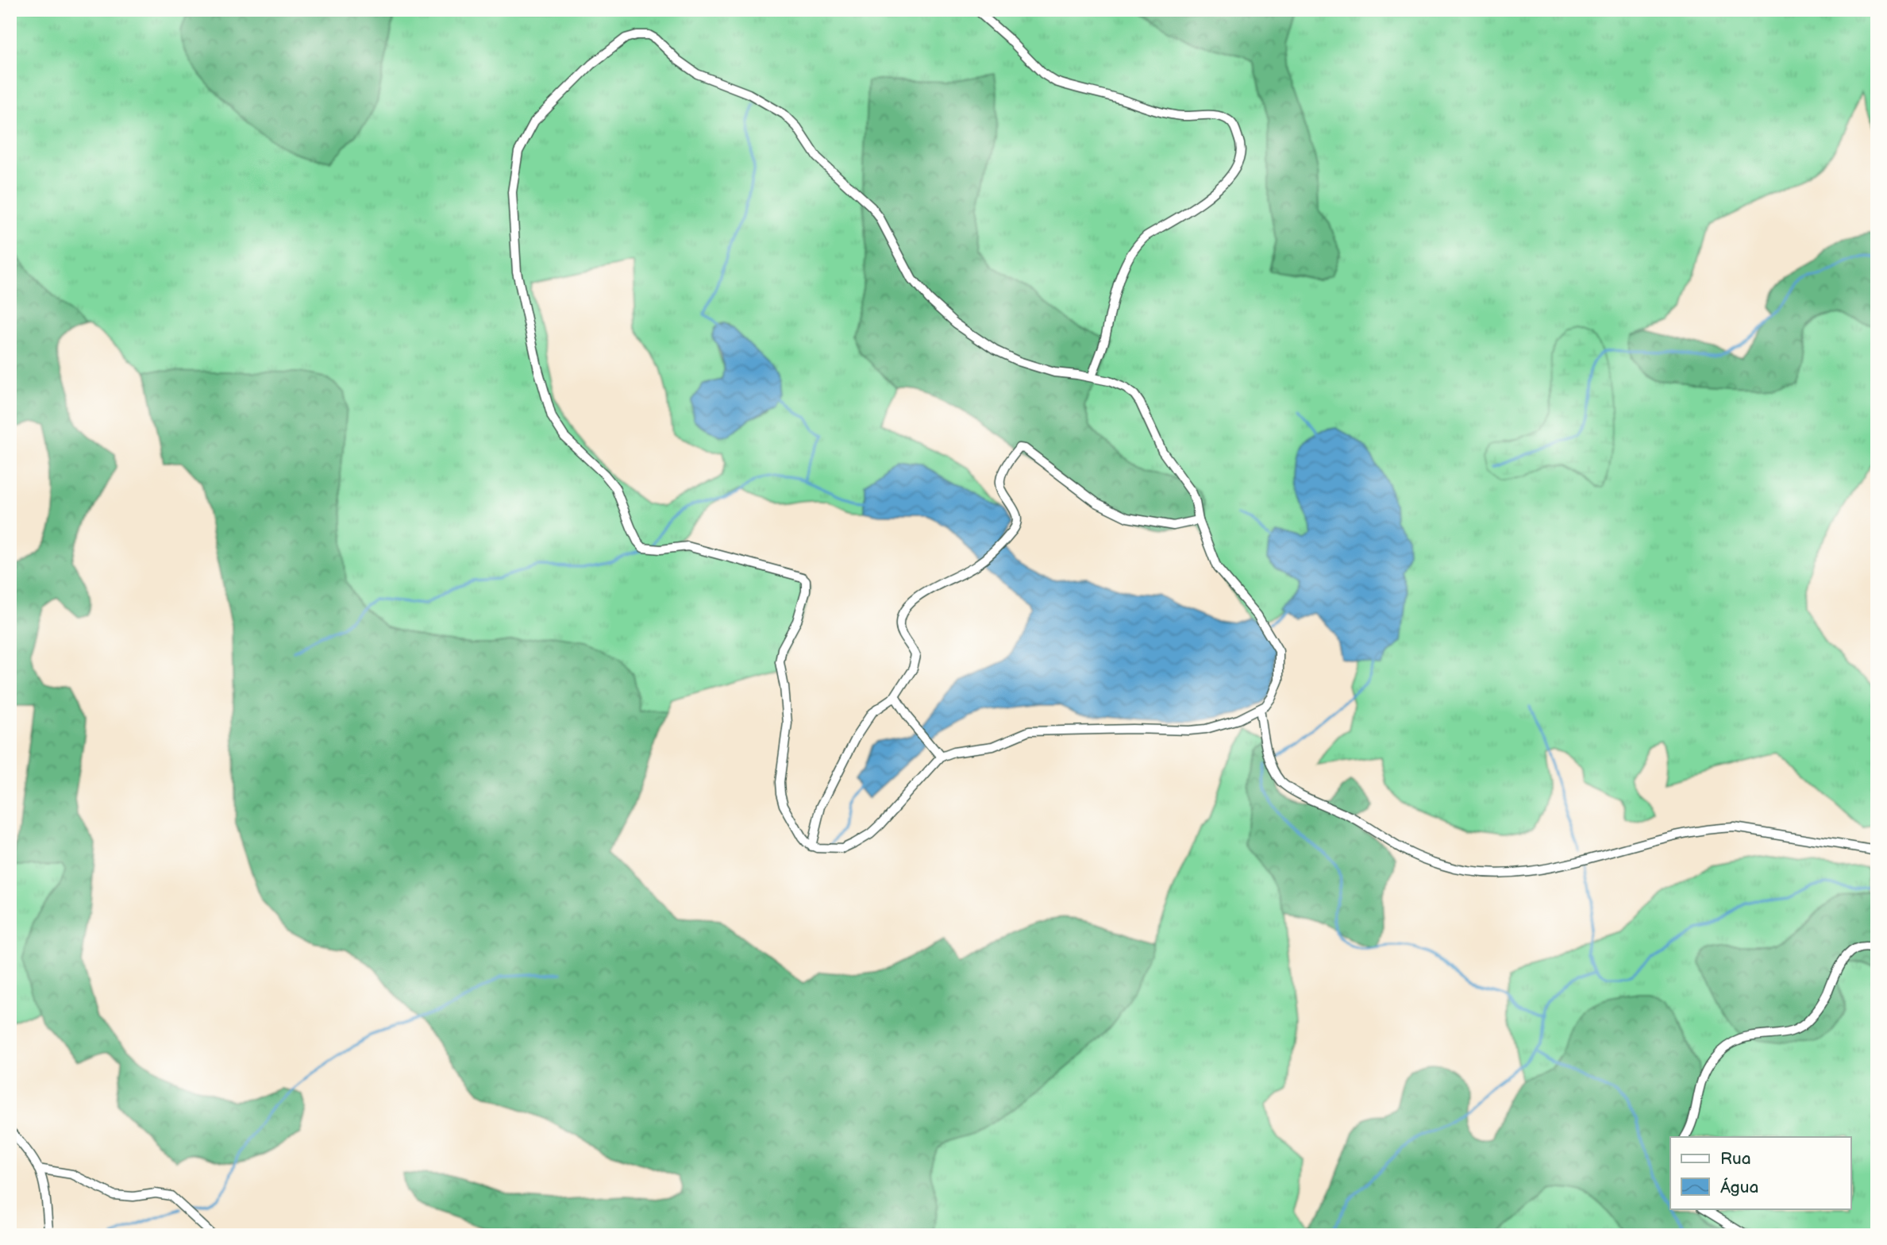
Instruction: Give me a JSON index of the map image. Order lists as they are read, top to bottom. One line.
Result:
{"legend":["Rua","Água"]}
